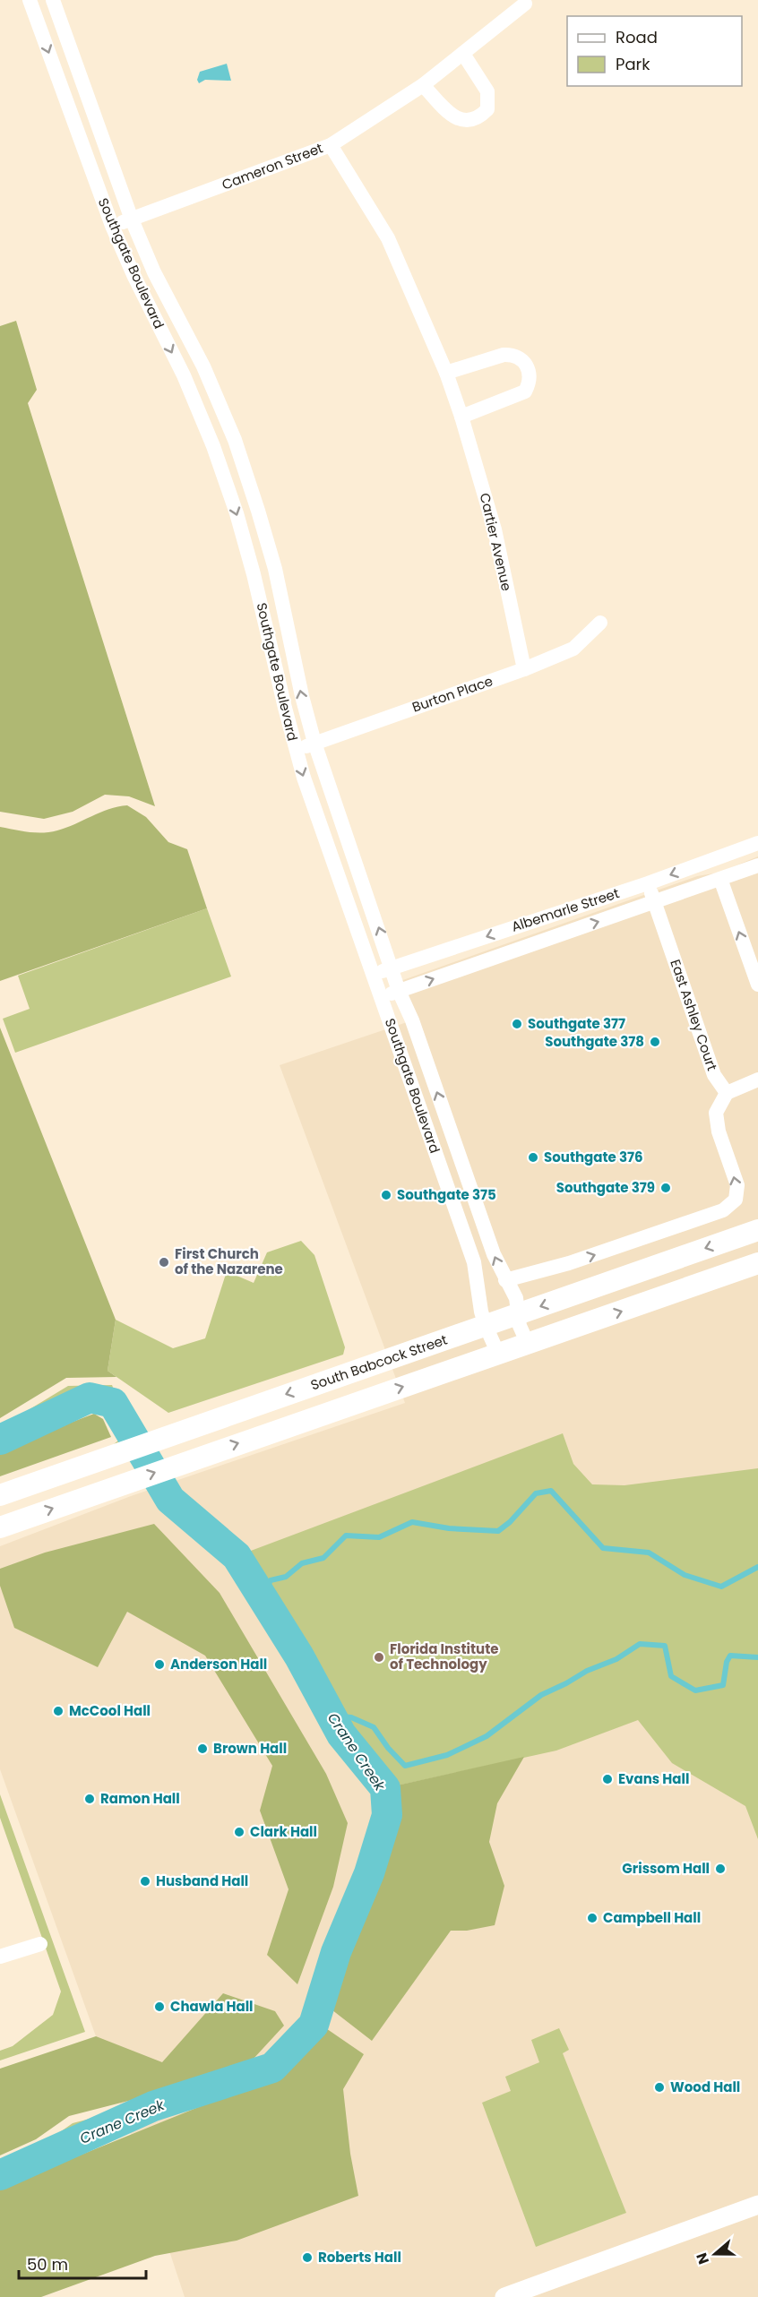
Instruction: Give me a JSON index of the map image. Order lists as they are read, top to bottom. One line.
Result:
{"streets":{"main road":["South Babcock Street"],"street":["Cameron Street","Southgate Boulevard","Cartier Avenue","Burton Place","Albemarle Street","East Ashley Court"]},"crossings":[["Cameron Street","Southgate Boulevard"],["Cameron Street","Cartier Avenue"],["Southgate Boulevard","Burton Place"],["Southgate Boulevard","Albemarle Street"],["Southgate Boulevard","South Babcock Street"],["Cartier Avenue","Burton Place"],["Albemarle Street","East Ashley Court"]],"water":["Crane Creek"],"places":["Southgate 377","Southgate 378","Southgate 376","Southgate 379","Southgate 375","First Church of the Nazarene","Florida Institute of Technology","Anderson Hall","McCool Hall","Brown Hall","Evans Hall","Ramon Hall","Clark Hall","Grissom Hall","Husband Hall","Campbell Hall","Chawla Hall","Wood Hall","Roberts Hall"],"legend":["Road","Park"],"scale_bar":"50 m","north":"left"}
